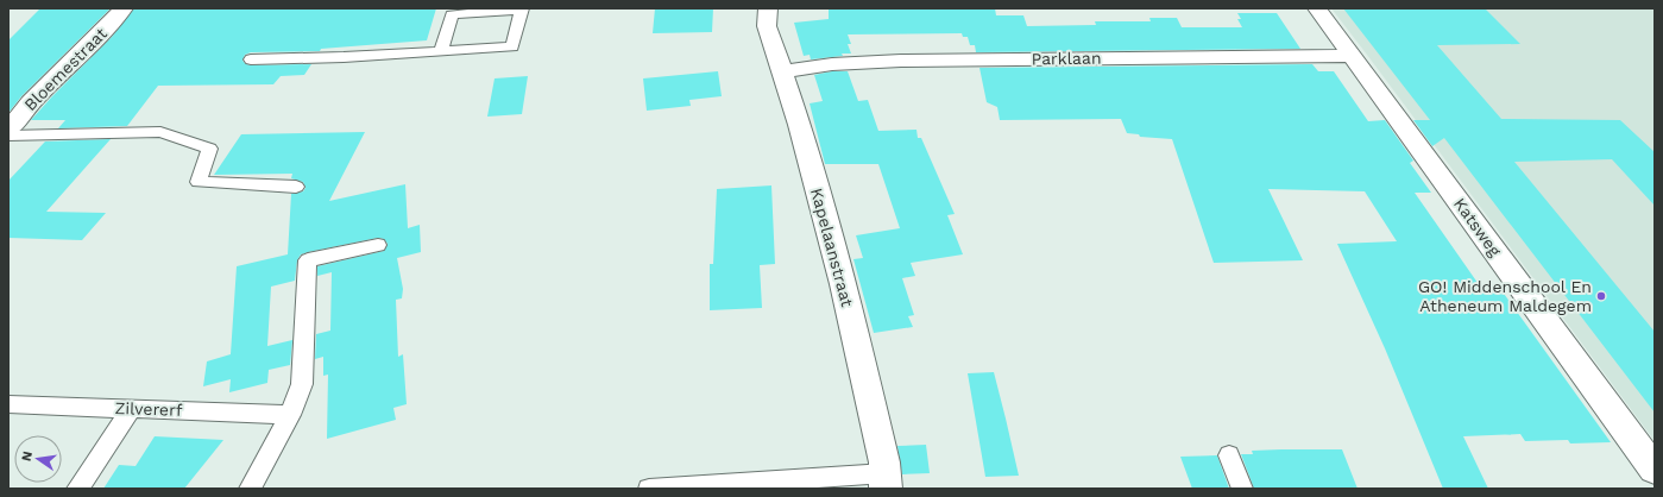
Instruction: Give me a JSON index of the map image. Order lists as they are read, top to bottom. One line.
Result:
{"streets":{"street":["Parklaan","Bloemestraat","Katsweg","Kapelaanstraat"],"lane":["Zilvererf"]},"crossings":[["Parklaan","Katsweg"],["Parklaan","Kapelaanstraat"]],"places":["GO! Middenschool En Atheneum Maldegem"],"north":"left"}
